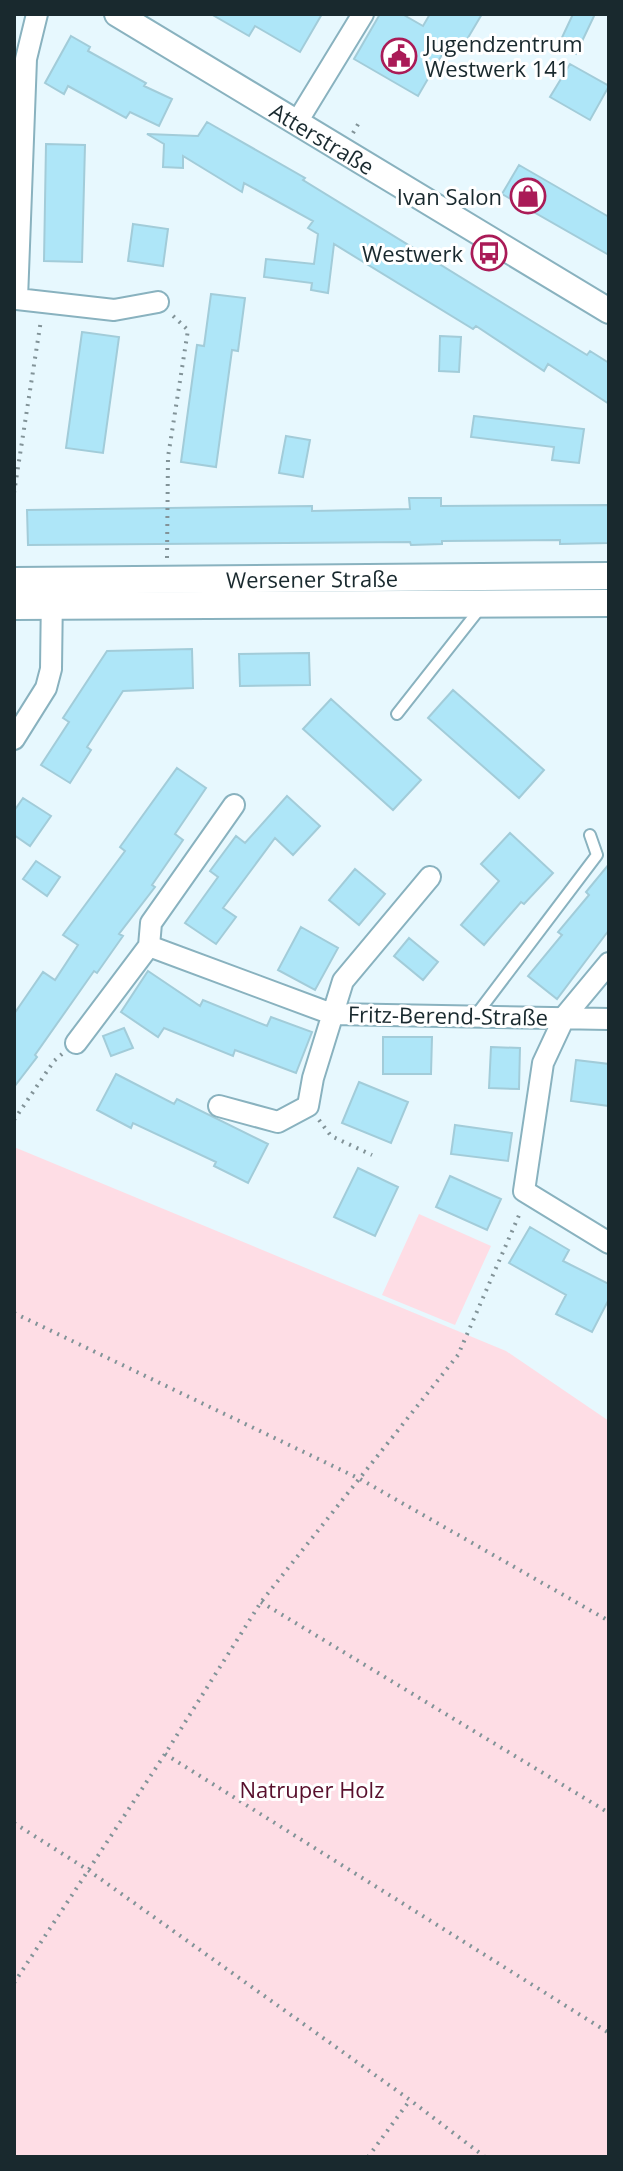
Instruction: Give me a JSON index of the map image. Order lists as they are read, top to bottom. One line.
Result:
{"streets":{"main road":["Wersener Straße"],"street":["Atterstraße","Fritz-Berend-Straße"]},"parks":["Natruper Holz"],"places":{"public building":["Jugendzentrum Westwerk 141"],"shop":["Ivan Salon"],"bus stop":["Westwerk"]}}
